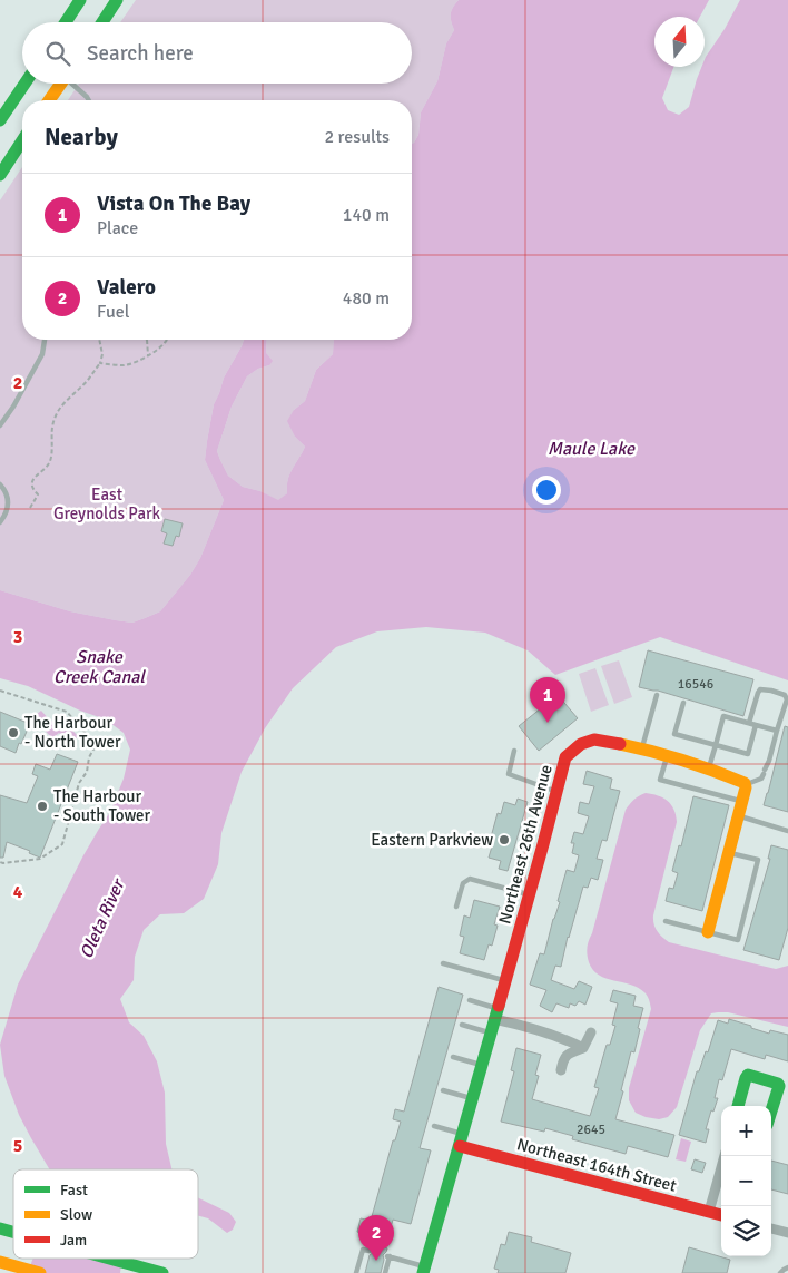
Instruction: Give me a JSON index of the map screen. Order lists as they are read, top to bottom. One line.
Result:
{"streets":{"street":["Northeast 26th Avenue","Northeast 164th Street"]},"crossings":[["Northeast 26th Avenue","Northeast 164th Street"]],"water":["Maule Lake","Snake Creek Canal","Oleta River"],"parks":["East Greynolds Park"],"places":["The Harbour - North Tower","The Harbour - South Tower","Eastern Parkview"],"house_numbers":["16546","2645"],"legend":["Fast","Slow","Jam"],"north":"top","page":{"search":"Search here","heading":["Nearby","2 results"],"list":[{"mark":"1","name":"Vista On The Bay","note":"Place","value":"140 m"},{"mark":"2","name":"Valero","note":"Fuel","value":"480 m"}],"pins":["1","2"],"map_buttons":["+","−"]},"grid":{"rows":["2","3","4","5"]}}
